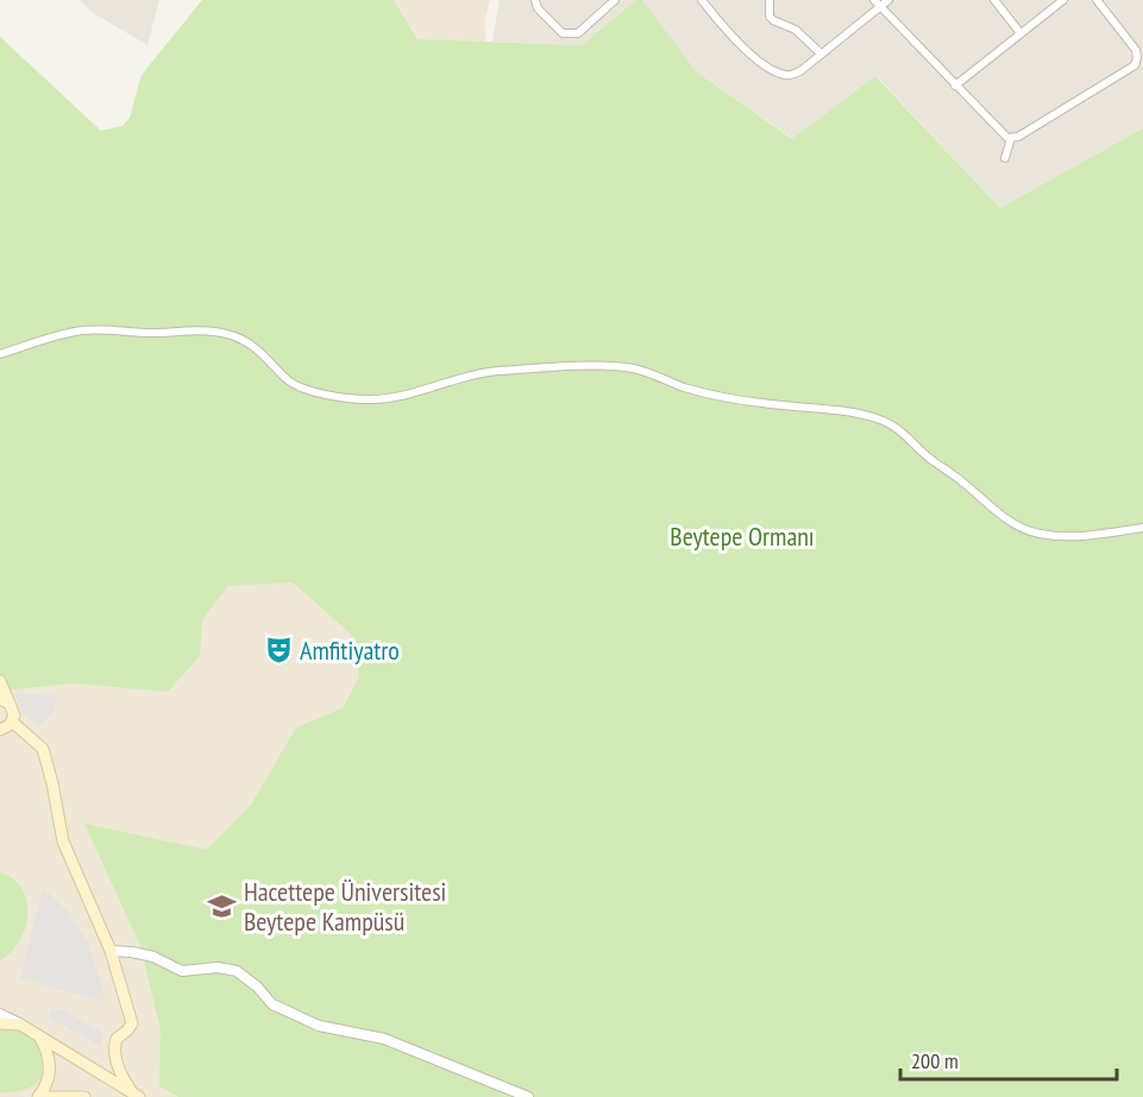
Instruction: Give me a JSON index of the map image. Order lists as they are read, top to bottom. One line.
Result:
{"parks":["Beytepe Ormanı"],"places":{"theatre":["Amfitiyatro"],"school or university":["Hacettepe Üniversitesi Beytepe Kampüsü"]},"scale_bar":"200 m"}
